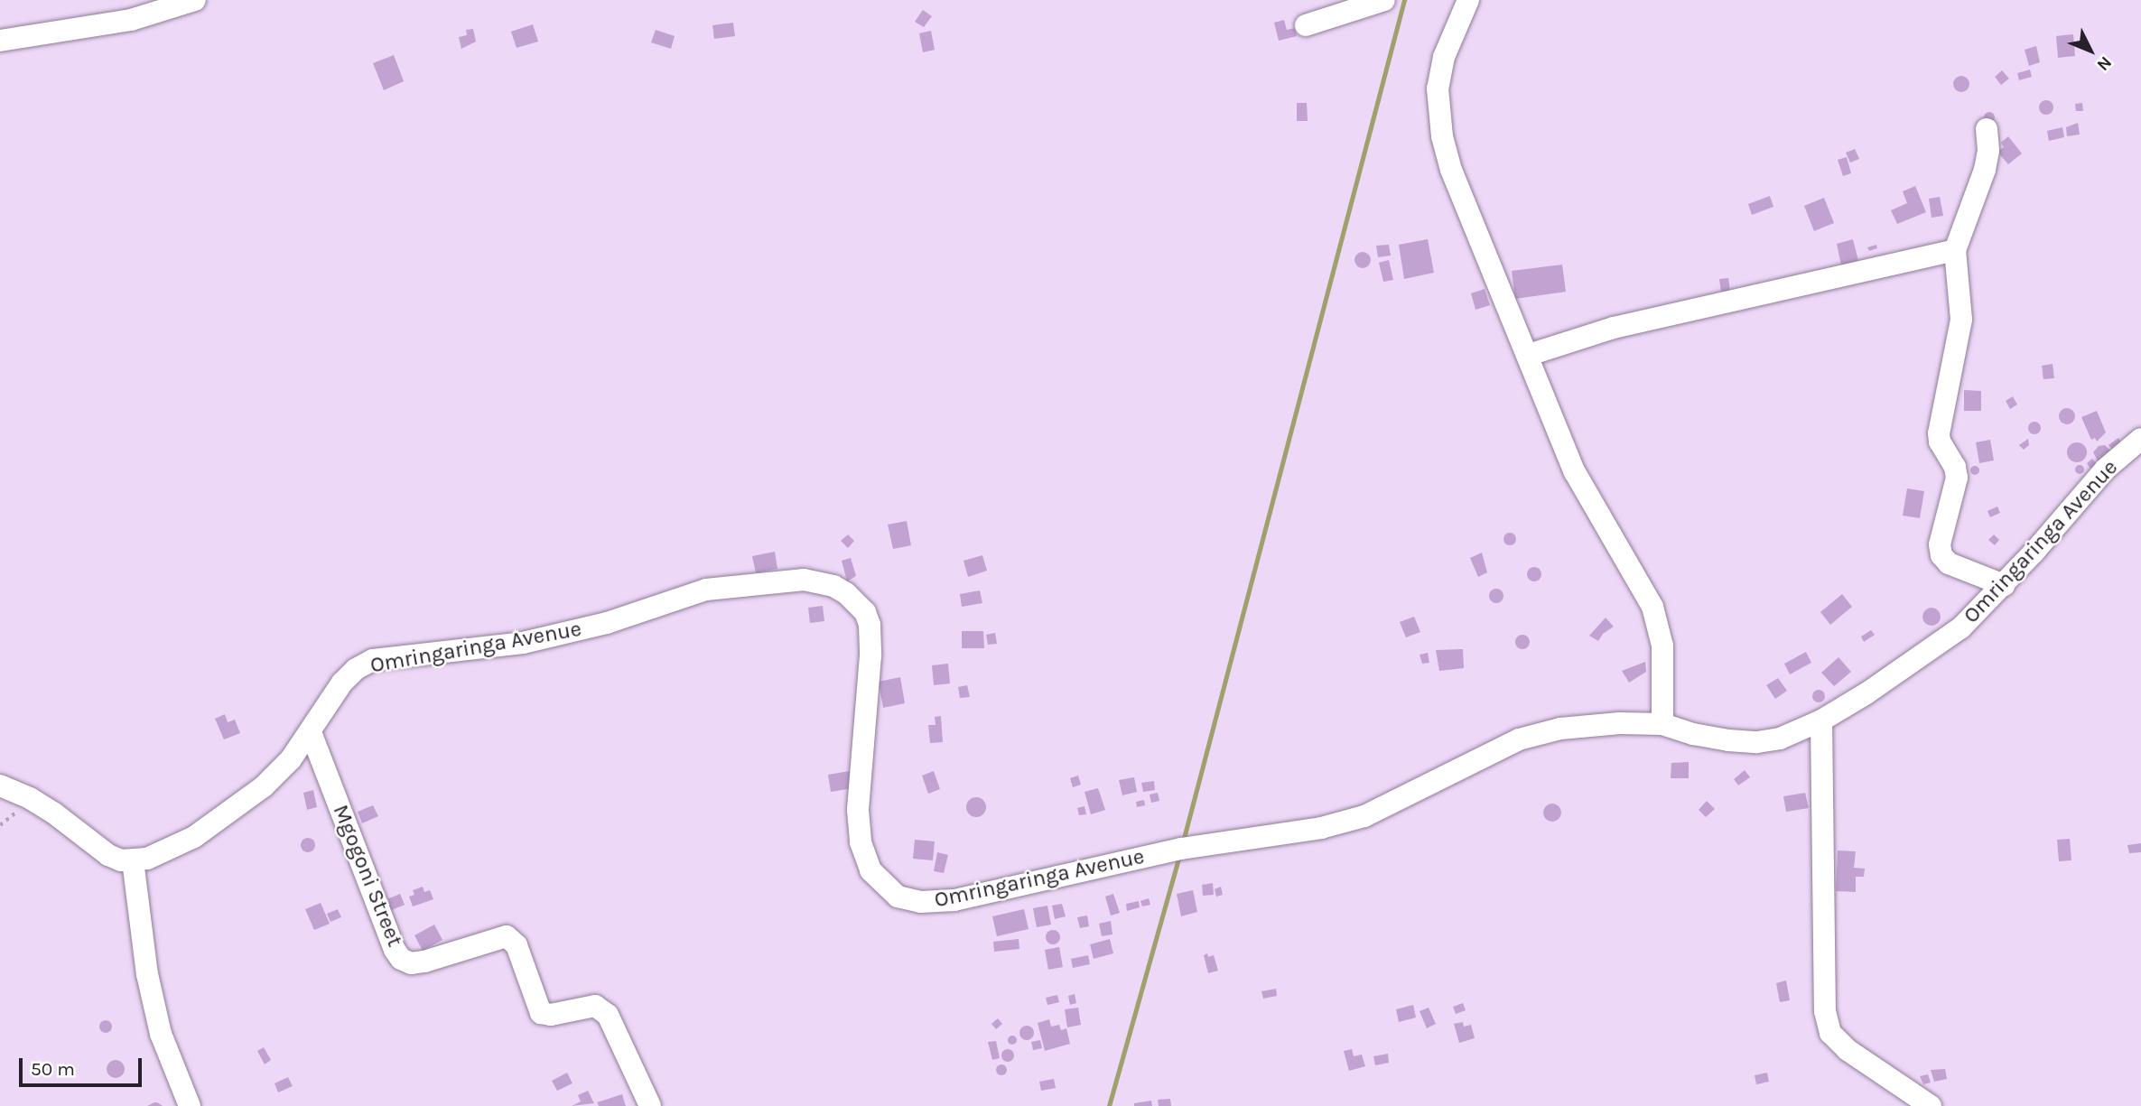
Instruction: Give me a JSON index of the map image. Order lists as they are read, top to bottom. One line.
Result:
{"streets":{"street":["Omringaringa Avenue","Mgogoni Street"]},"crossings":[["Omringaringa Avenue","Mgogoni Street"]],"scale_bar":"50 m","north":"bottom right"}
